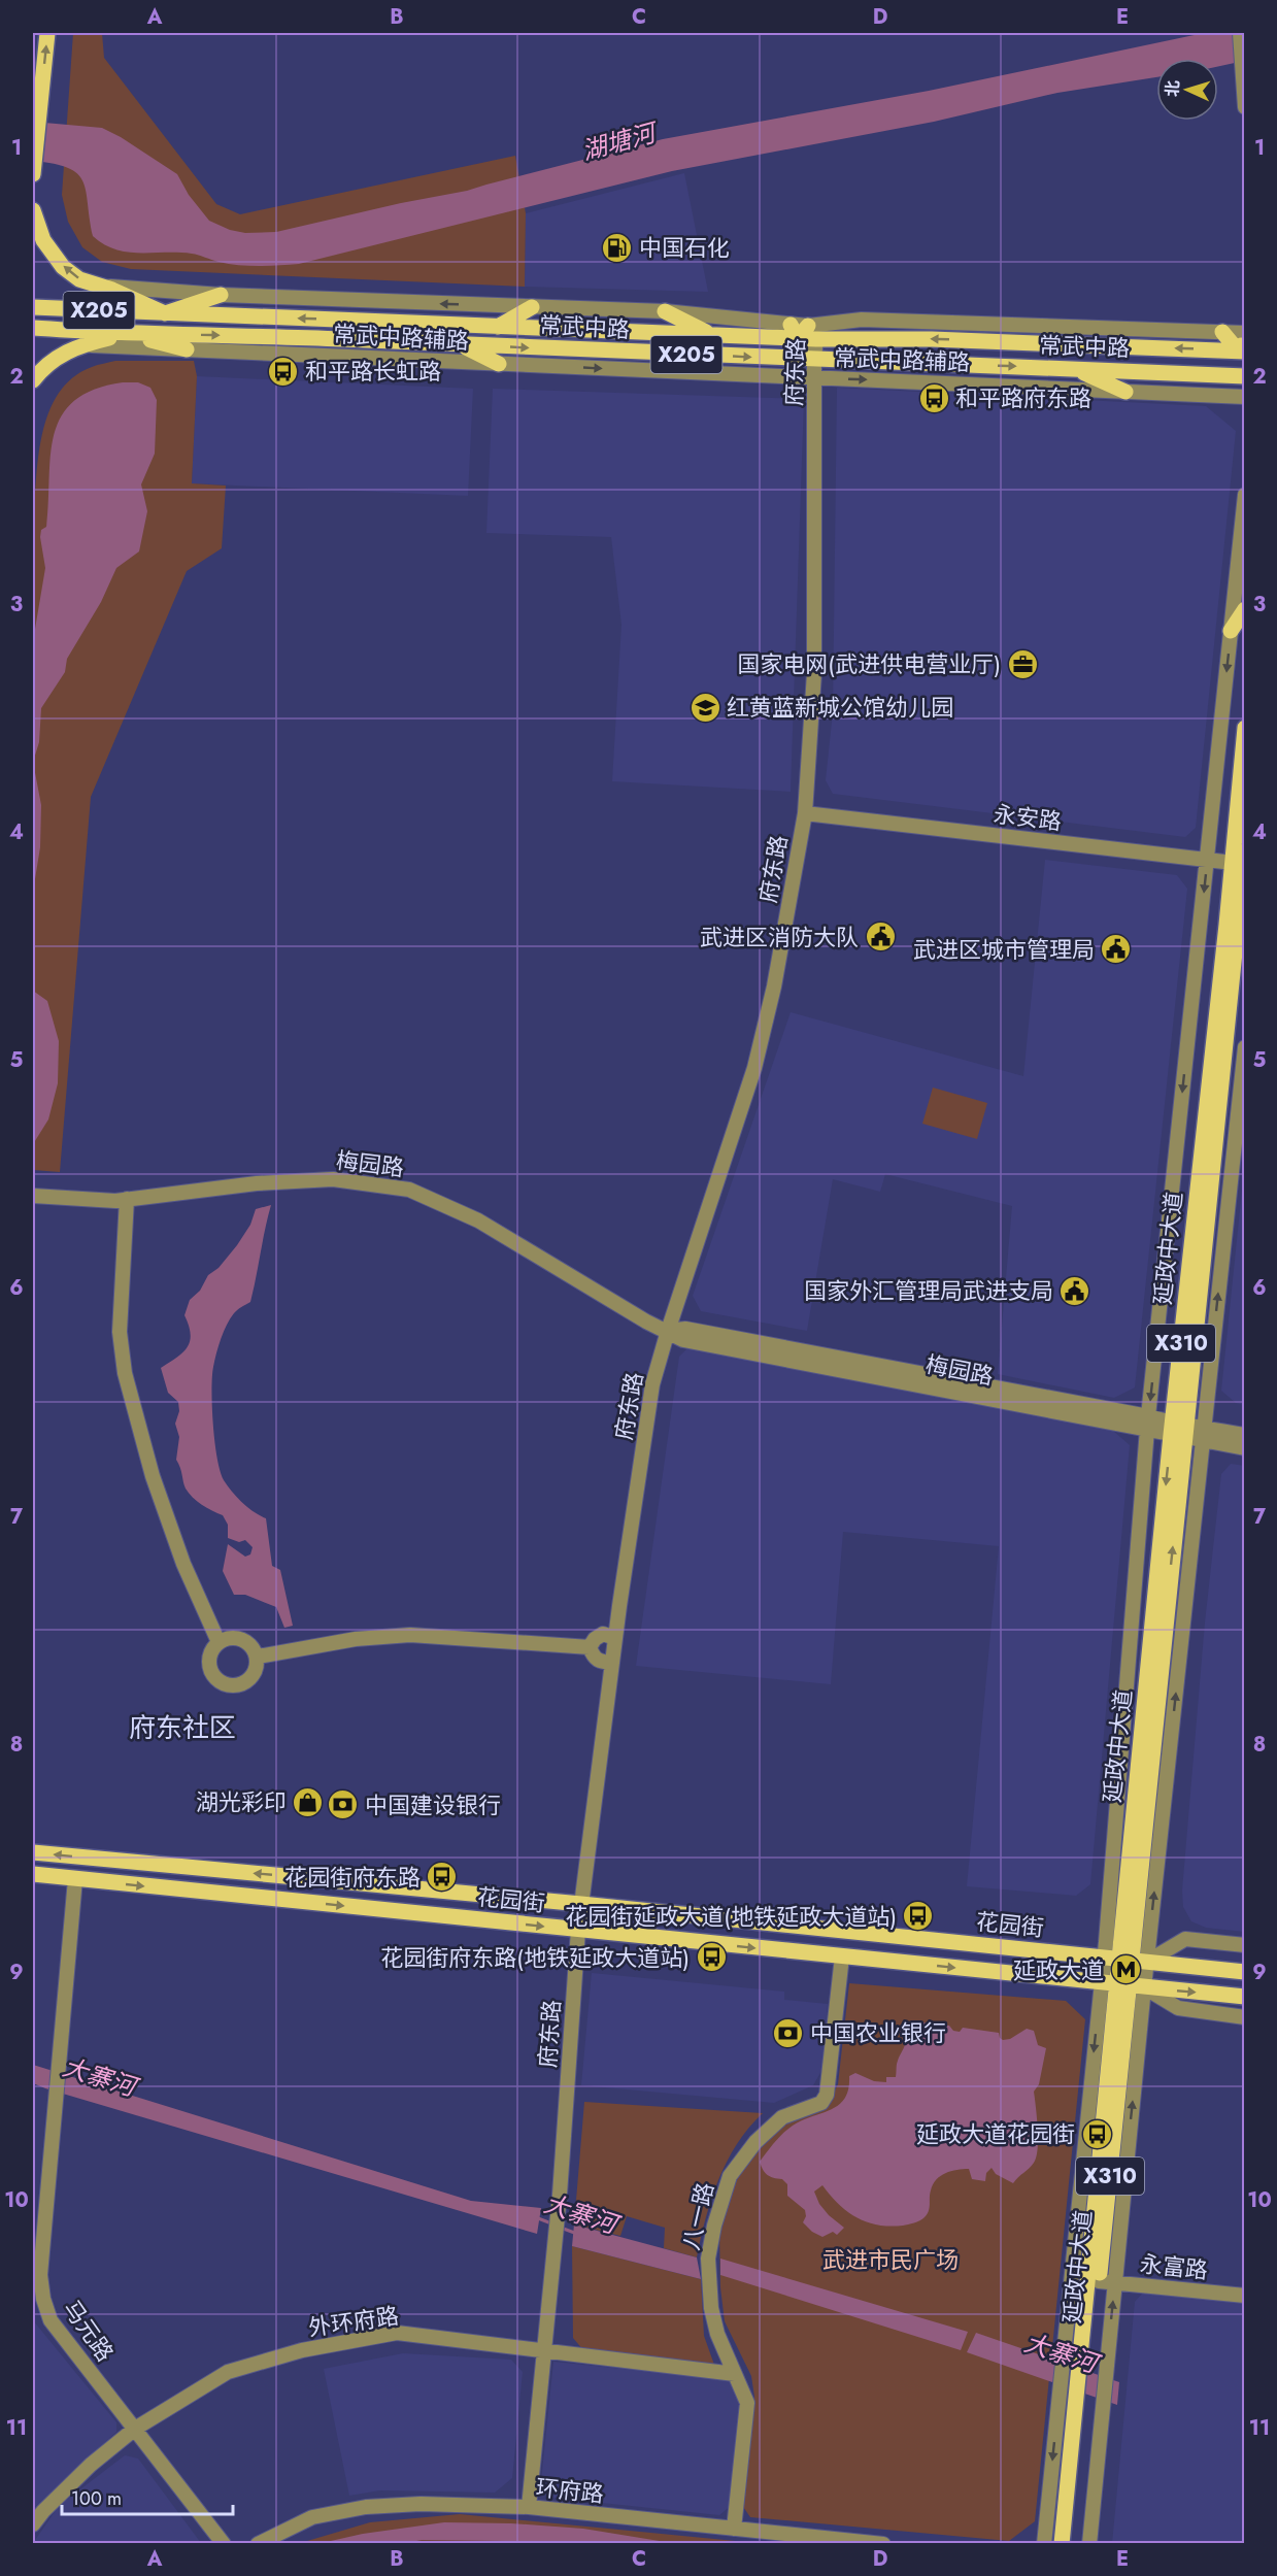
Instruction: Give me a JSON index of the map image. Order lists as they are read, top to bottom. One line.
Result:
{"streets":{"main road":["X205","常武中路","延政中大道","X310","花园街"],"street":["常武中路辅路","府东路","永安路","梅园路","八一路","永富路","外环府路","马元路","环府路"]},"crossings":[["常武中路","常武中路辅路"],["常武中路","府东路"],["常武中路辅路","府东路"],["府东路","永安路"],["府东路","梅园路"],["府东路","花园街"],["府东路","外环府路"],["府东路","环府路"],["永安路","延政中大道"],["梅园路","延政中大道"],["延政中大道","X310"],["延政中大道","花园街"],["延政中大道","永富路"],["X310","花园街"],["花园街","八一路"],["花园街","马元路"],["八一路","外环府路"],["八一路","环府路"],["外环府路","马元路"]],"districts":["府东社区"],"water":["湖塘河","大寨河"],"parks":["武进市民广场"],"places":{"fuel station":["中国石化"],"bus stop":["和平路长虹路","和平路府东路","花园街府东路","花园街延政大道(地铁延政大道站)","花园街府东路(地铁延政大道站)","延政大道花园街"],"office":["国家电网(武进供电营业厅)"],"school or university":["红黄蓝新城公馆幼儿园"],"public building":["武进区消防大队","武进区城市管理局","国家外汇管理局武进支局"],"shop":["湖光彩印"],"bank":["中国建设银行","中国农业银行"],"metro station":["延政大道"]},"scale_bar":"100 m","north":"left","grid":{"columns":["A","B","C","D","E"],"rows":["1","2","3","4","5","6","7","8","9","10","11"]}}
